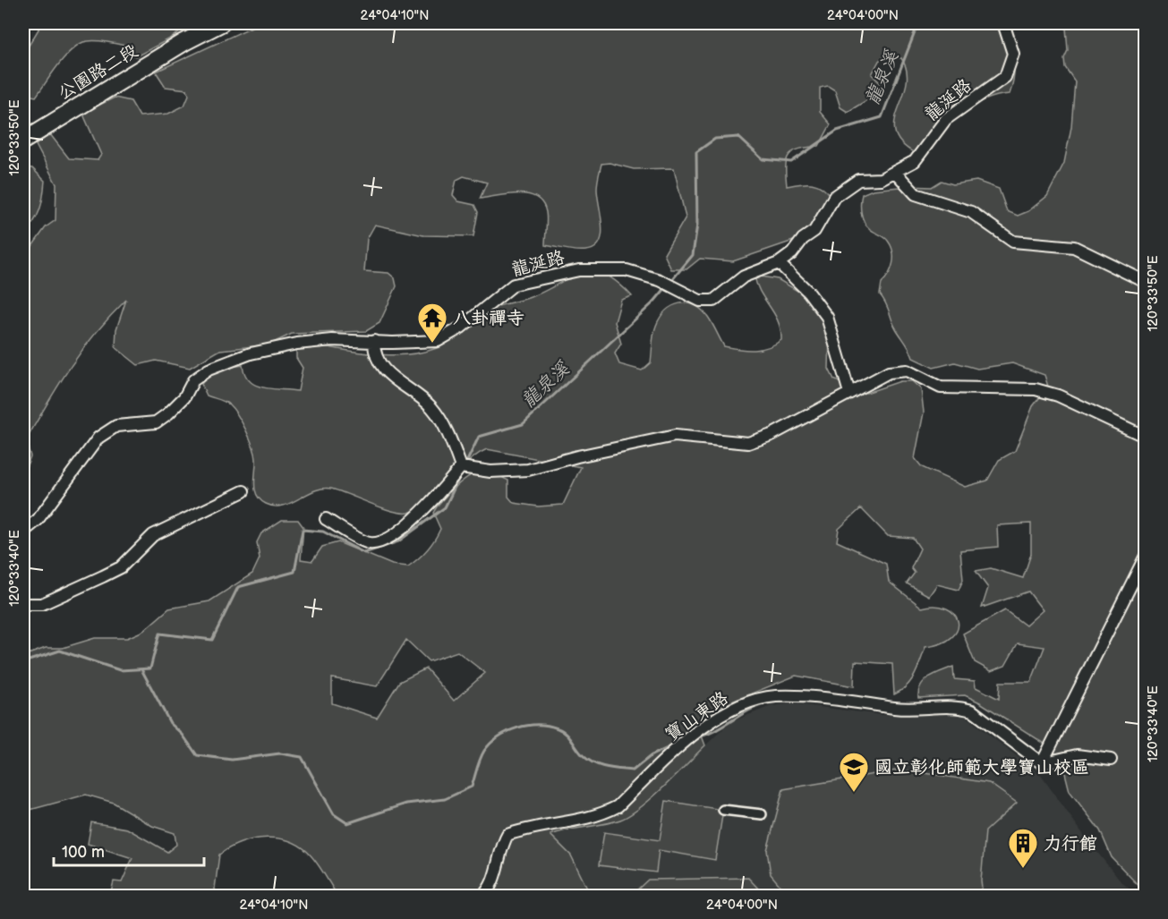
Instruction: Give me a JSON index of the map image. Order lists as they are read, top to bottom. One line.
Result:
{"streets":{"main road":["公園路二段"],"street":["龍涎路","寶山東路"]},"water":["龍泉溪"],"places":{"temple":["八卦禪寺"],"school or university":["國立彰化師範大學寶山校區"],"building":["力行館"]},"scale_bar":"100 m","coordinates":["24°04'10\"N","24°04'00\"N","120°33'50\"E","120°33'40\"E"]}
